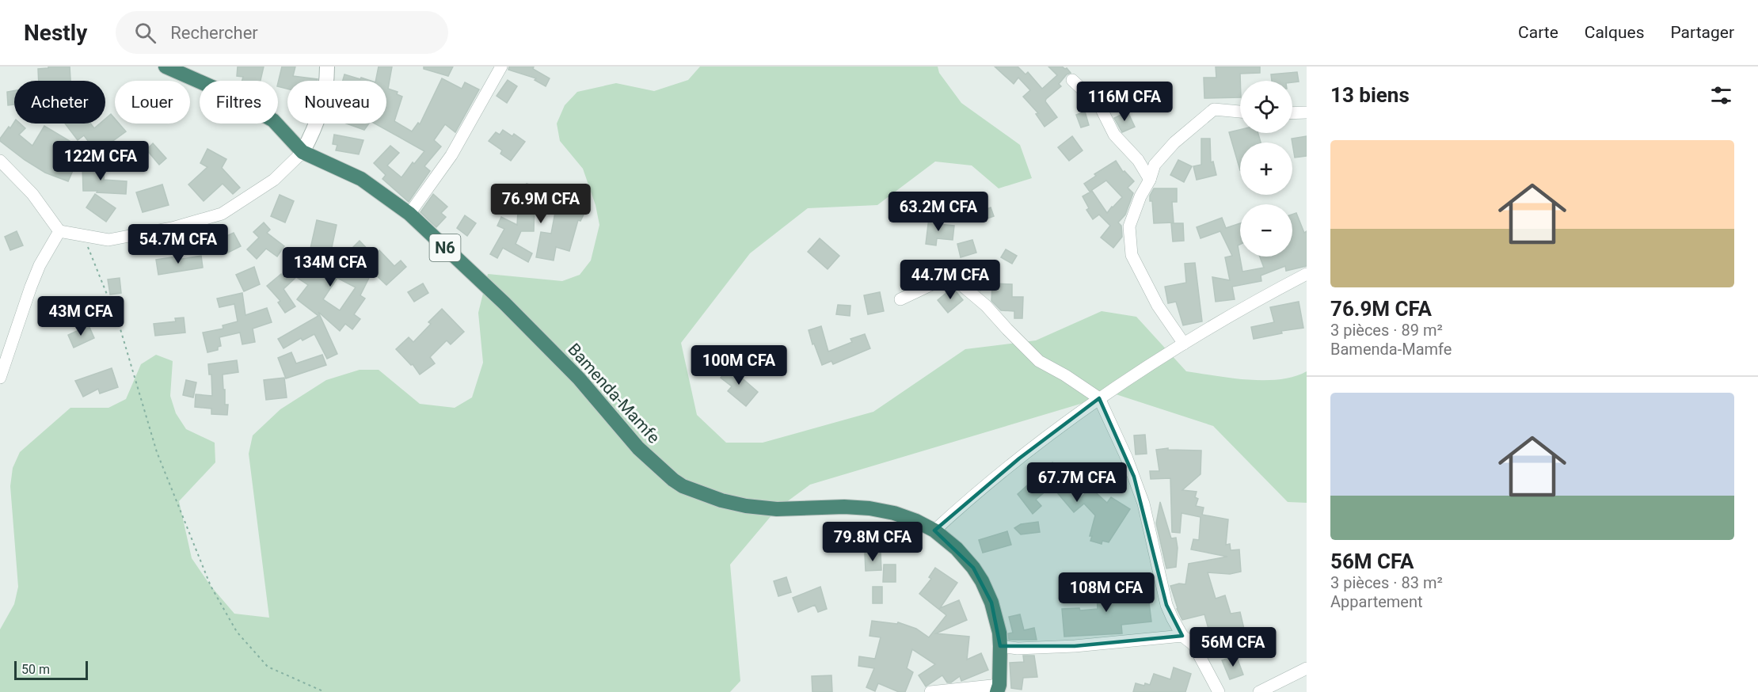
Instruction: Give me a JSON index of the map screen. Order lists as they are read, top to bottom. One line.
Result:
{"streets":{"highway":["N6","Bamenda-Mamfe"]},"scale_bar":"50 m","page":{"header":"Nestly","search":"Rechercher","nav":["Carte","Calques","Partager"],"heading":"13 biens","map_buttons":["+","−"],"chip":["Acheter","Louer","Filtres","Nouveau"],"price":["116M CFA","122M CFA","76.9M CFA","63.2M CFA","54.7M CFA","134M CFA","44.7M CFA","43M CFA","100M CFA","67.7M CFA","79.8M CFA","108M CFA","56M CFA"],"list":[{"name":"76.9M CFA","note":"3 pièces · 89 m² · Bamenda-Mamfe"},{"name":"56M CFA","note":"3 pièces · 83 m² · Appartement"}],"scale":"50 m"}}
